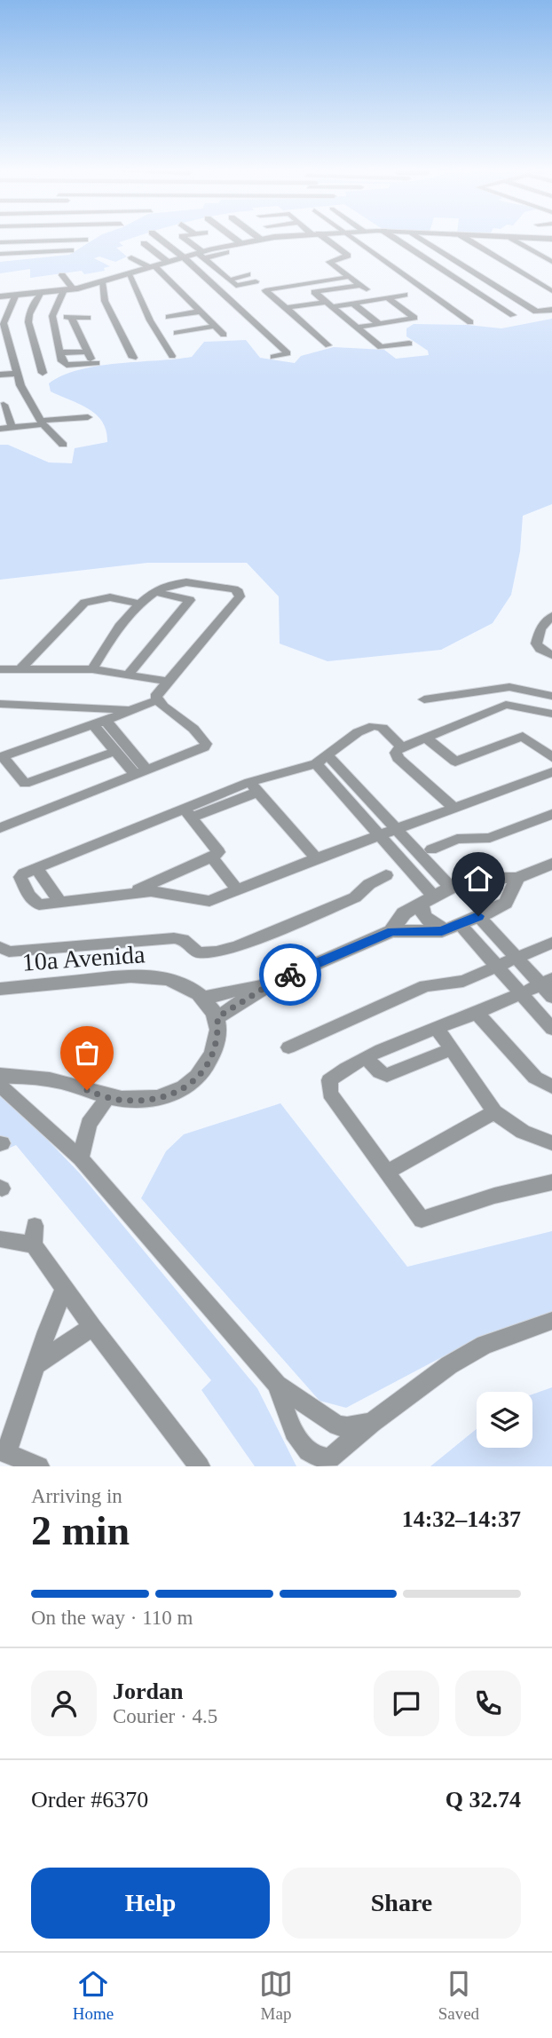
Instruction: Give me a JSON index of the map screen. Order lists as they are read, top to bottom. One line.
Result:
{"streets":{"street":["10a Avenida"]},"page":{"heading":["2 min","Arriving in","14:32–14:37"],"panel":["Jordan","Courier · 4.5","Order #6370","Q 32.74"],"bar":"On the way · 110 m","buttons":["Help","Share"],"tabs":["Home","Map","Saved"]}}
